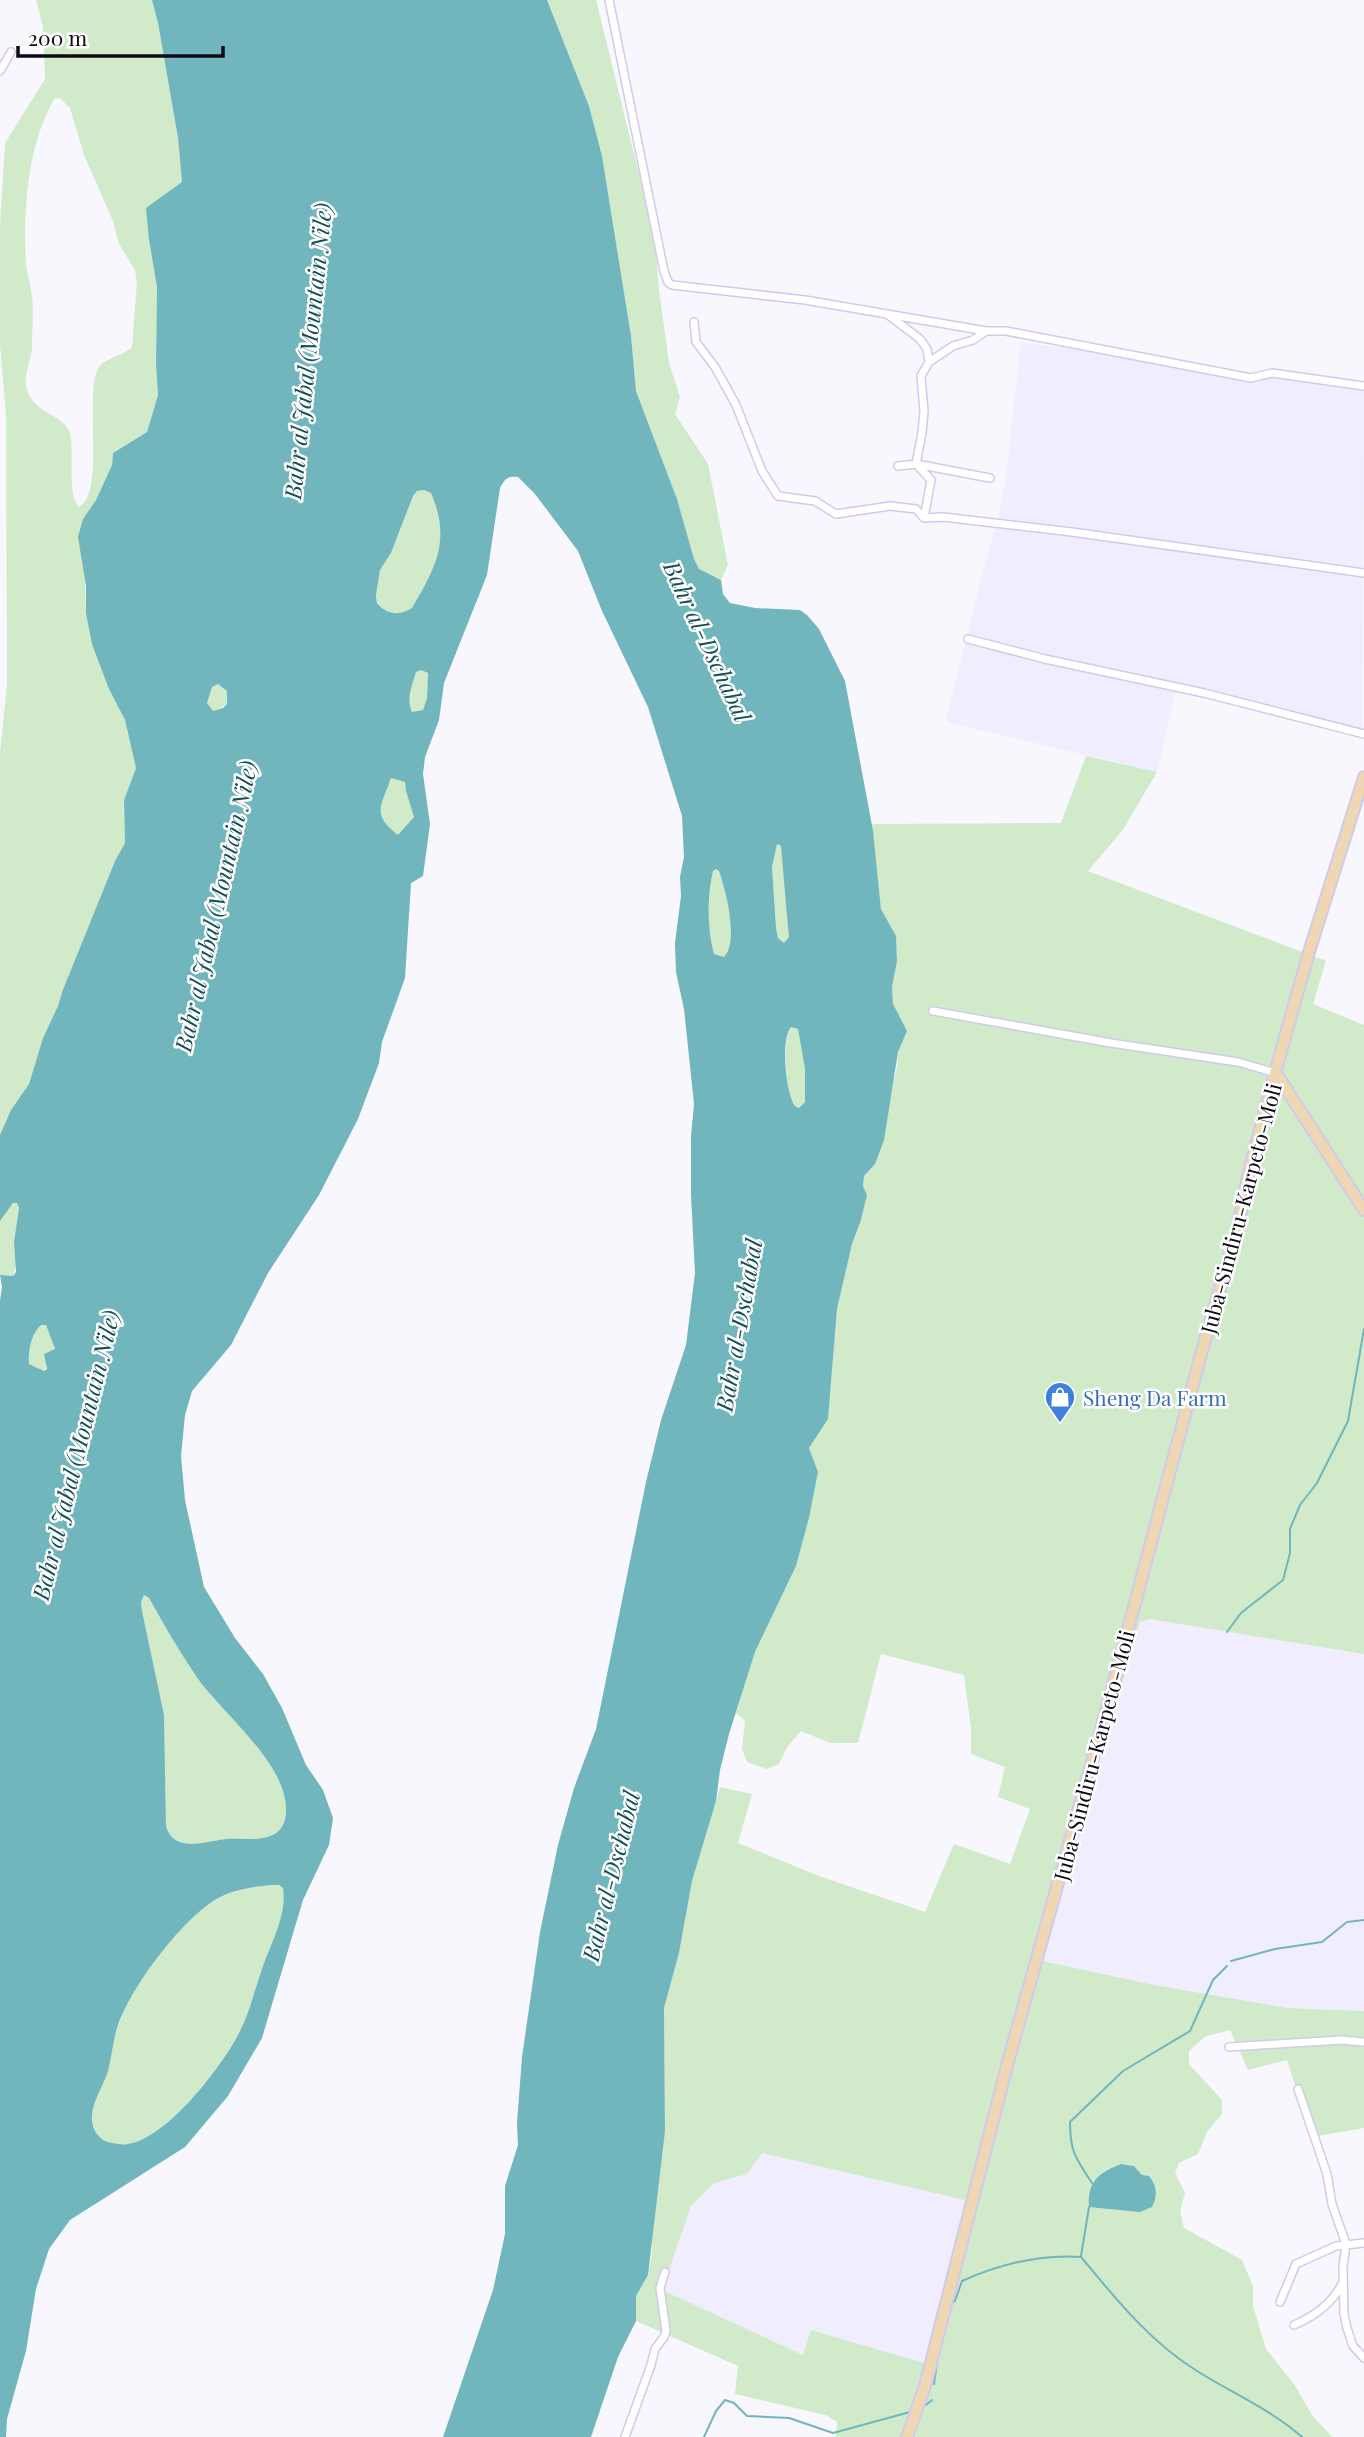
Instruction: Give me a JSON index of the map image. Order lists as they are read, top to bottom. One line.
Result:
{"streets":{"main road":["Juba-Sindiru-Karpeto-Moli"]},"water":["Bahr al Jabal (Mountain Nile)","Bahr al-Dschabal"],"places":{"shop":["Sheng Da Farm"]},"scale_bar":"200 m"}
